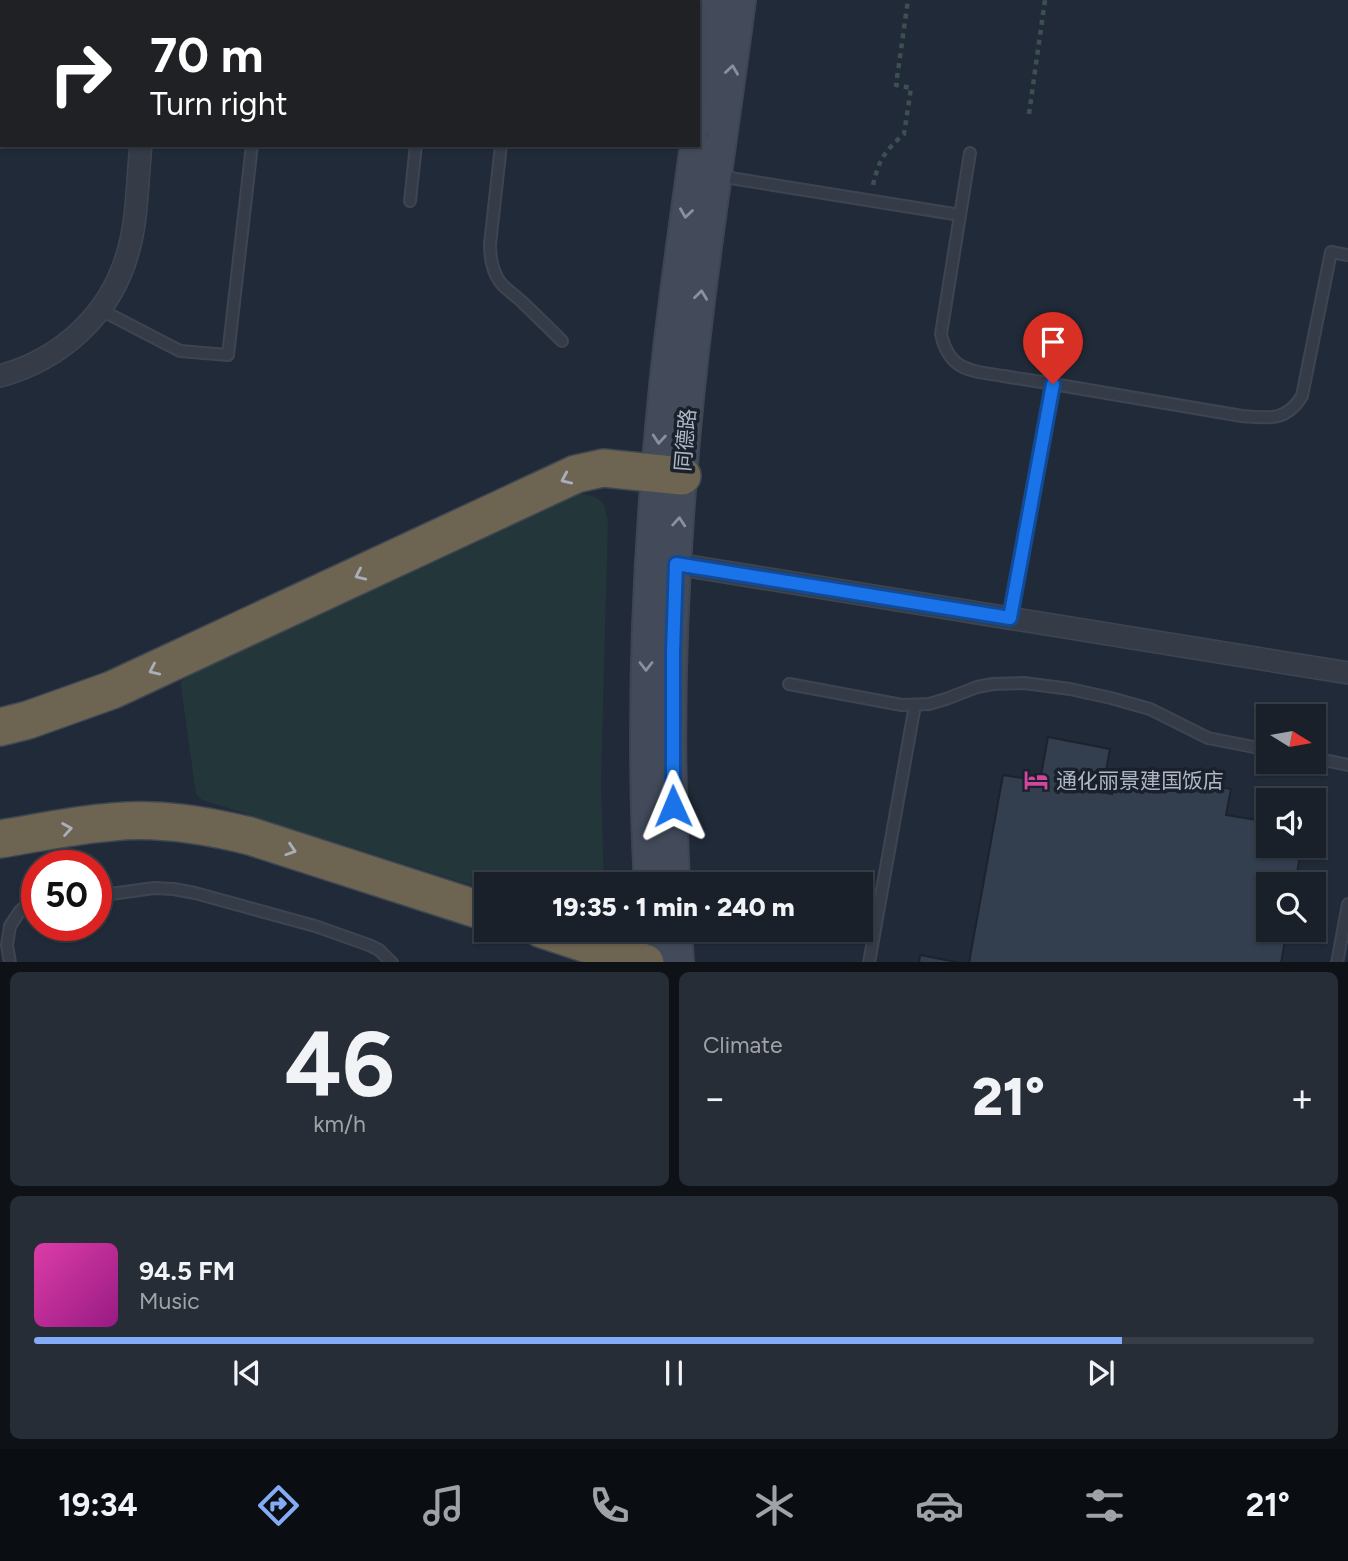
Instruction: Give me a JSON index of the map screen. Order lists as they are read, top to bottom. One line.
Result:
{"streets":{"main road":["同德路"]},"places":{"hotel":["通化丽景建国饭店"]},"north":"right","page":{"turn":["70 m","Turn right"],"limit":"50","trip":"19:35 · 1 min · 240 m","tile":[["46","km/h"],"Climate"],"heat":["−","21°","+"],"song":["94.5 FM","Music"],"tabs":["19:34","21°"]}}
